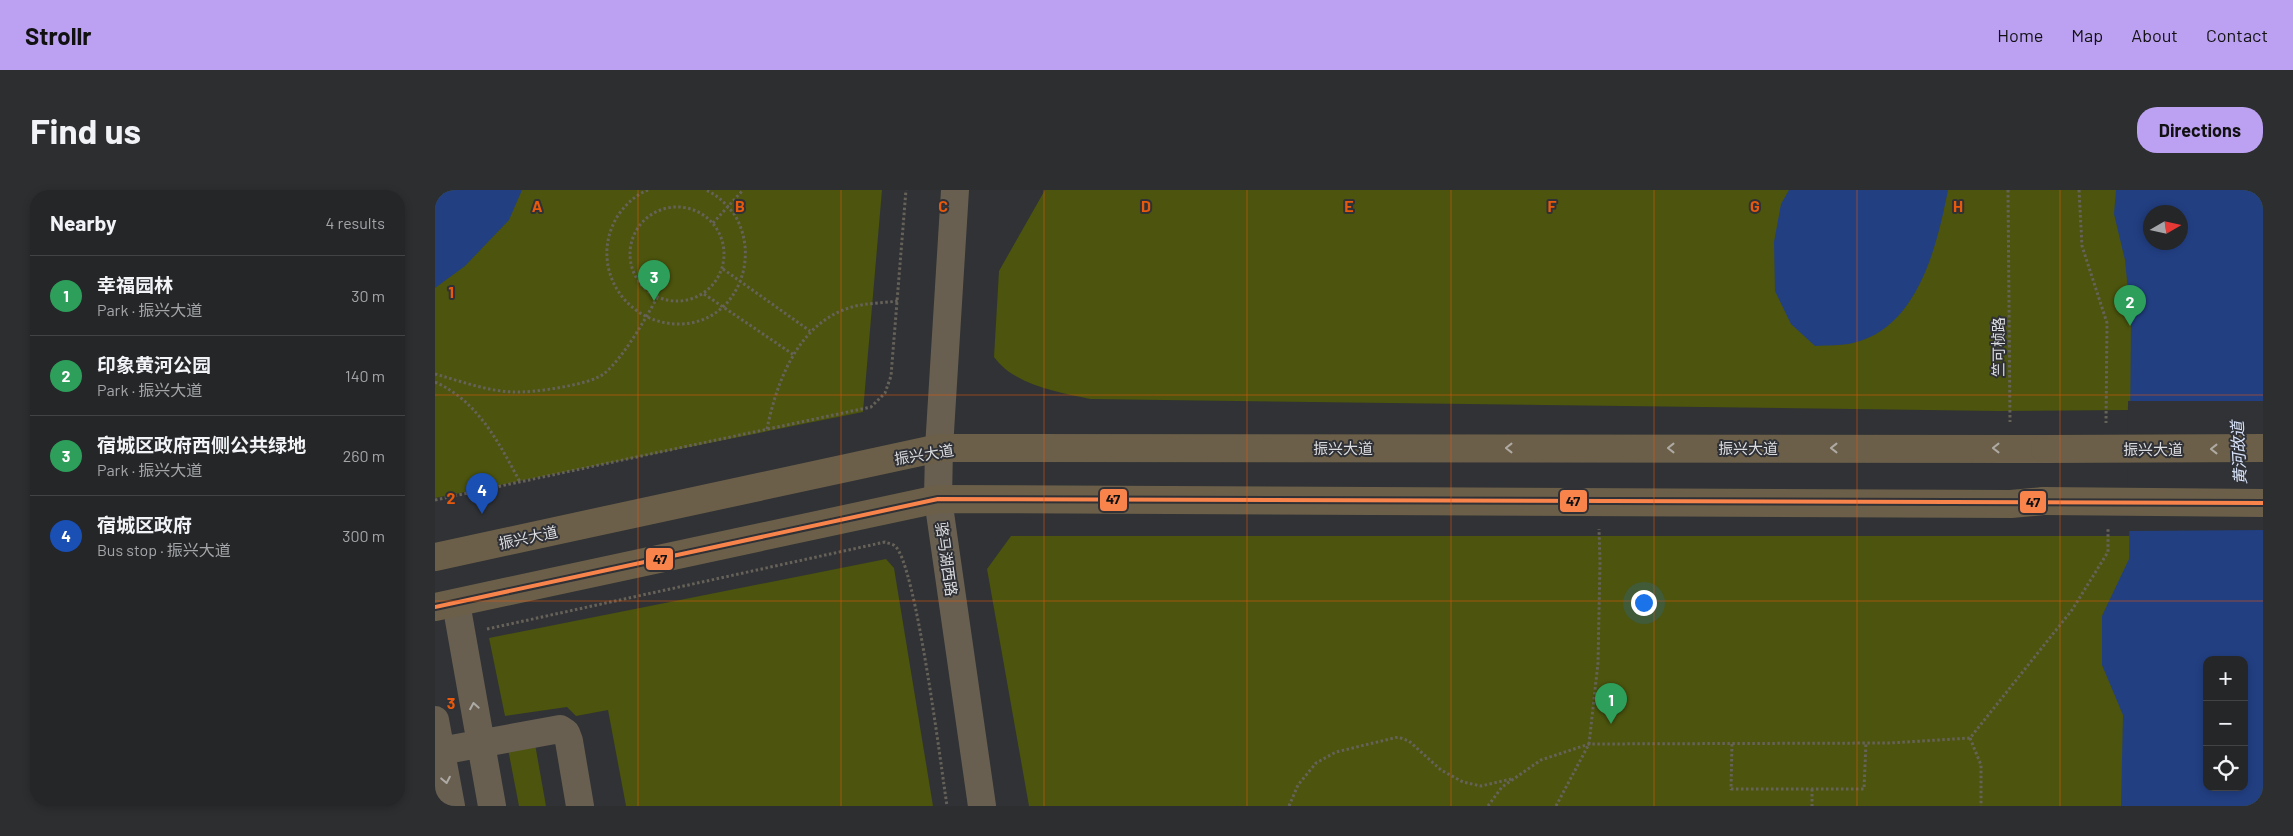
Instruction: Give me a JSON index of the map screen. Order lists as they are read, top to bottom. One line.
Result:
{"streets":{"main road":["振兴大道"],"street":["骆马湖西路"],"path":["竺可桢路"]},"crossings":[["竺可桢路","振兴大道"],["振兴大道","骆马湖西路"]],"water":["黄河故道"],"lines":["transit line 47"],"north":"right","page":{"header":"Strollr","nav":["Home","Map","About","Contact"],"buttons":"Directions","title":"Find us","heading":["Nearby","4 results"],"list":[{"mark":"1","name":"幸福园林","note":"Park · 振兴大道","value":"30 m"},{"mark":"2","name":"印象黄河公园","note":"Park · 振兴大道","value":"140 m"},{"mark":"3","name":"宿城区政府西侧公共绿地","note":"Park · 振兴大道","value":"260 m"},{"mark":"4","name":"宿城区政府","note":"Bus stop · 振兴大道","value":"300 m"}],"pins":["3","2","4","1"],"map_buttons":["+","−"]},"grid":{"columns":["A","B","C","D","E","F","G","H"],"rows":["1","2","3"]}}
